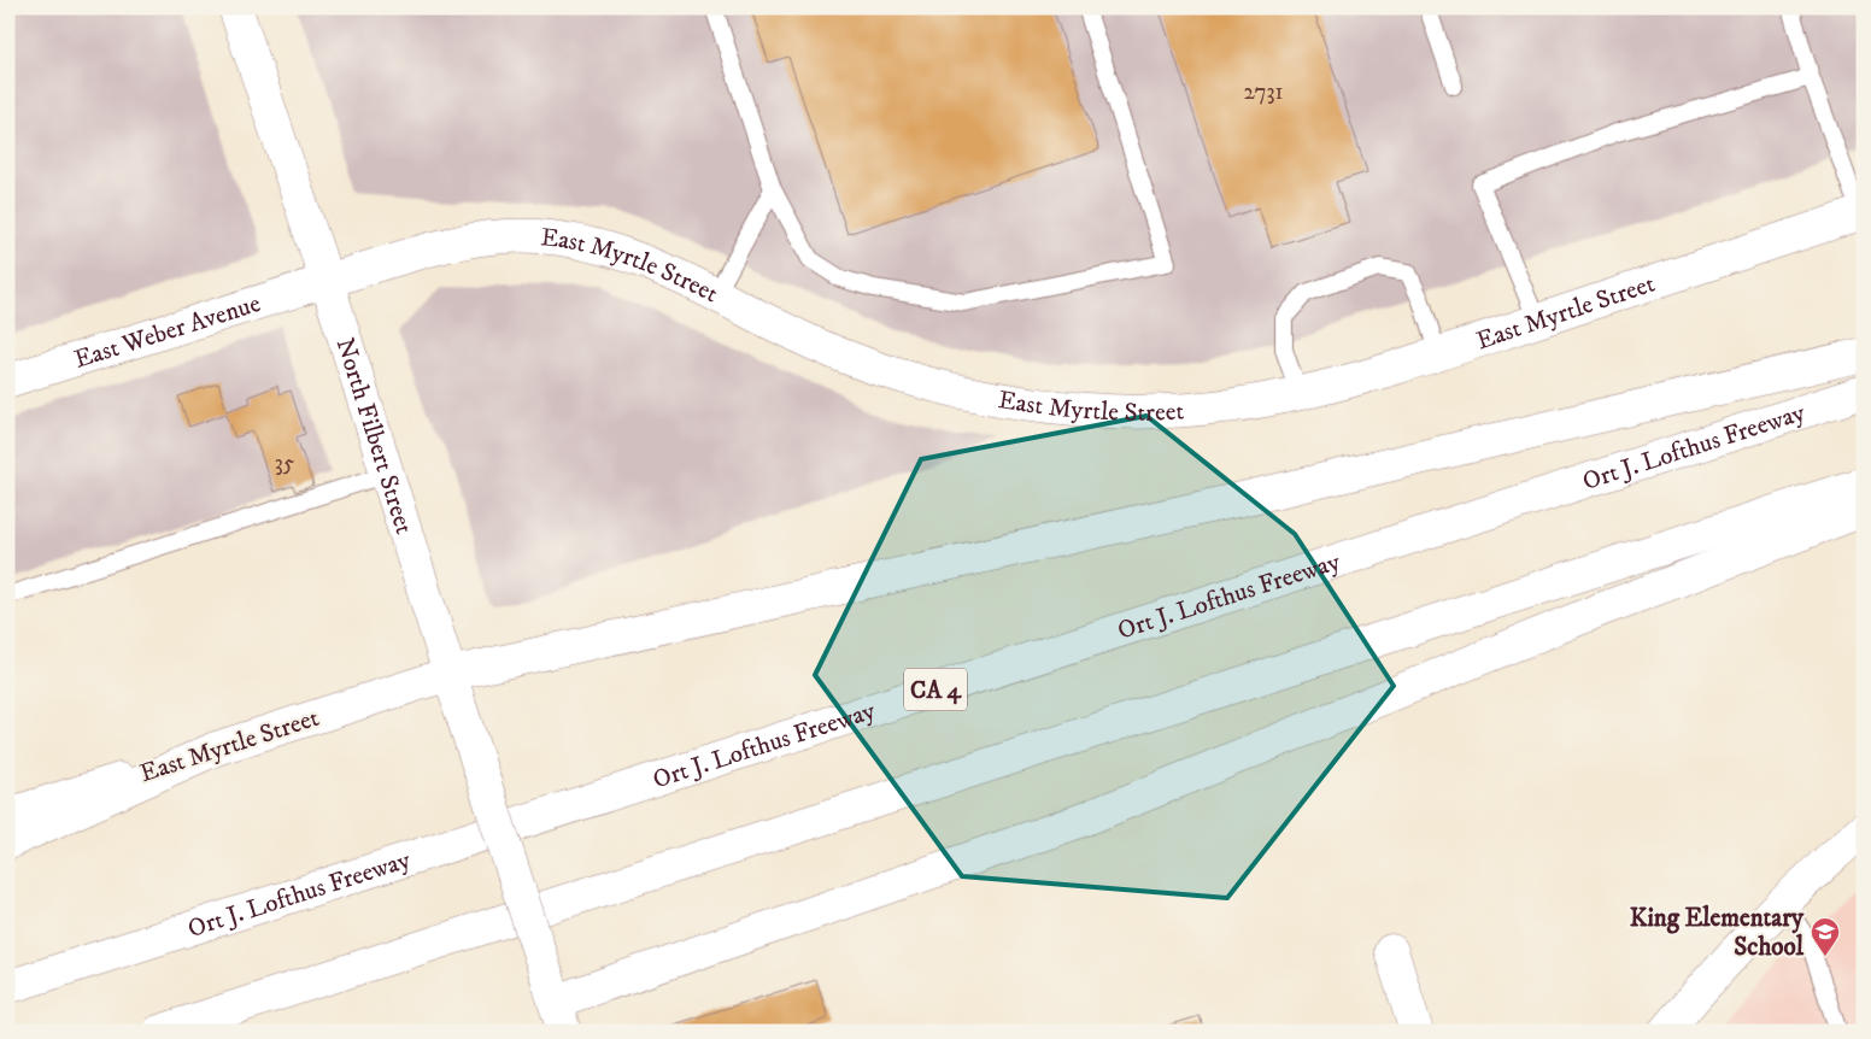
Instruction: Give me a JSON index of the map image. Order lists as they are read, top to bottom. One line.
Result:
{"streets":{"main road":["East Myrtle Street","East Weber Avenue","North Filbert Street","Ort J. Lofthus Freeway","CA 4"]},"crossings":[["East Myrtle Street","East Weber Avenue"],["East Myrtle Street","North Filbert Street"],["East Weber Avenue","North Filbert Street"]],"places":{"school or university":["King Elementary School"]},"house_numbers":["2731","35"]}
